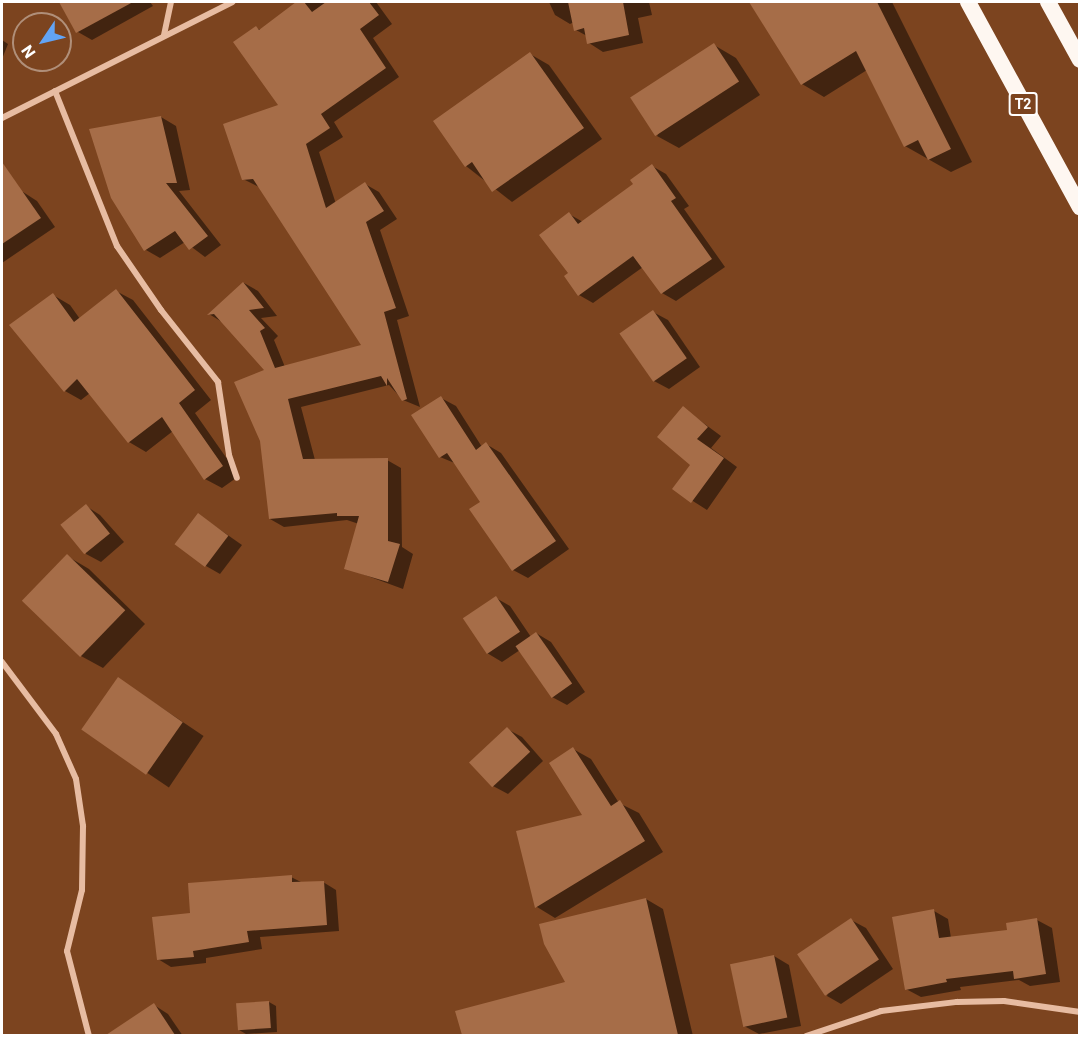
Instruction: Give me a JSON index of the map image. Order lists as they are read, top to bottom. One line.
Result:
{"streets":{"highway":["T2"]},"north":"bottom left"}
